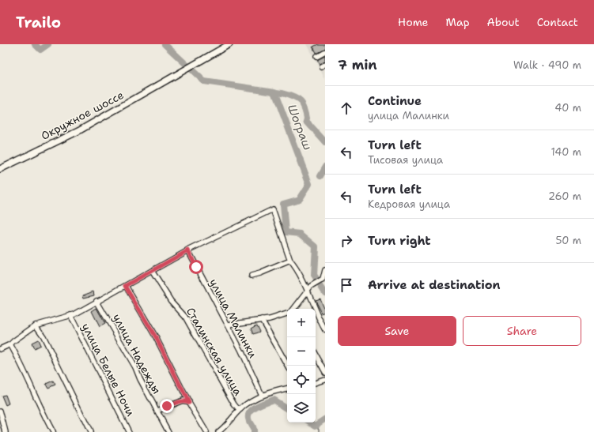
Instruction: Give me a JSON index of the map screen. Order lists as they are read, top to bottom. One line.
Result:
{"streets":{"main road":["Окружное шоссе"],"street":["улица Малинки","Сталинская улица","улица Надежды","улица Белые Ночи"]},"water":["Шограш"],"page":{"header":"Trailo","nav":["Home","Map","About","Contact"],"heading":["7 min","Walk · 490 m"],"list":[["Continue","улица Малинки","40 m"],["Turn left","Тисовая улица","140 m"],["Turn left","Кедровая улица","260 m"],["Turn right","50 m"],"Arrive at destination"],"buttons":["Save","Share"],"map_buttons":["+","−"]}}
